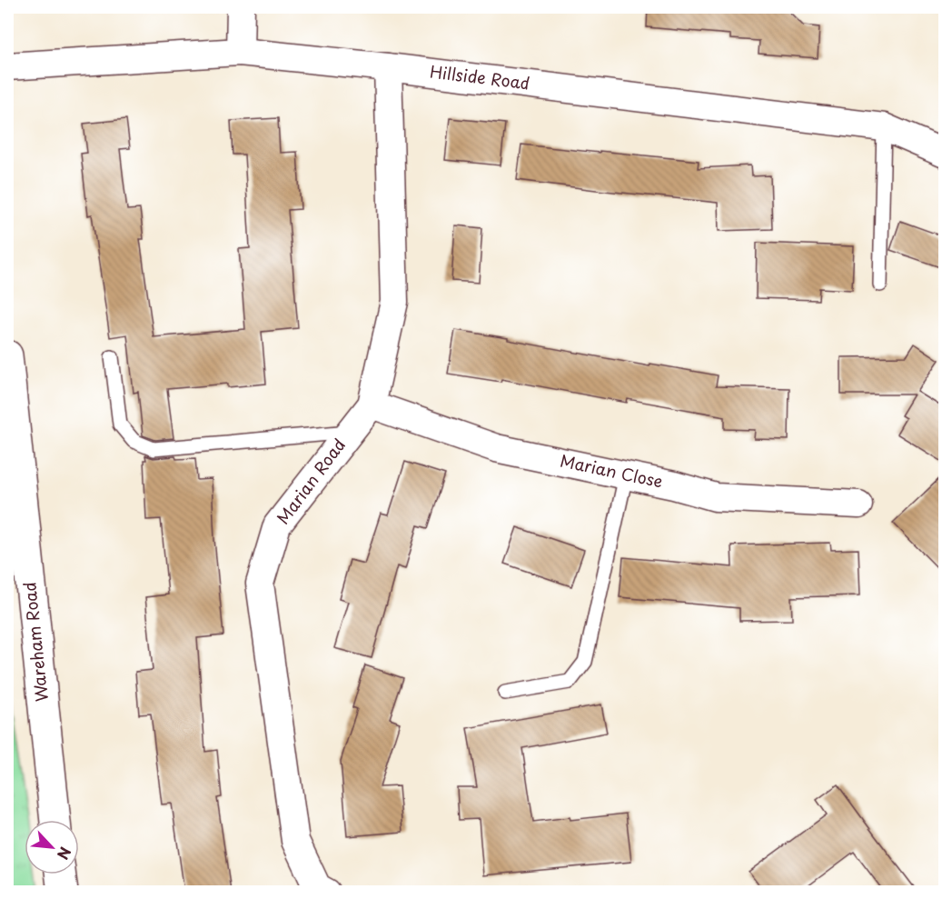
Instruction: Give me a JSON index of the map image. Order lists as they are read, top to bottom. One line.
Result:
{"streets":{"street":["Hillside Road","Marian Close","Marian Road","Wareham Road"]},"crossings":[["Hillside Road","Marian Road"],["Marian Close","Marian Road"]],"north":"bottom right"}
